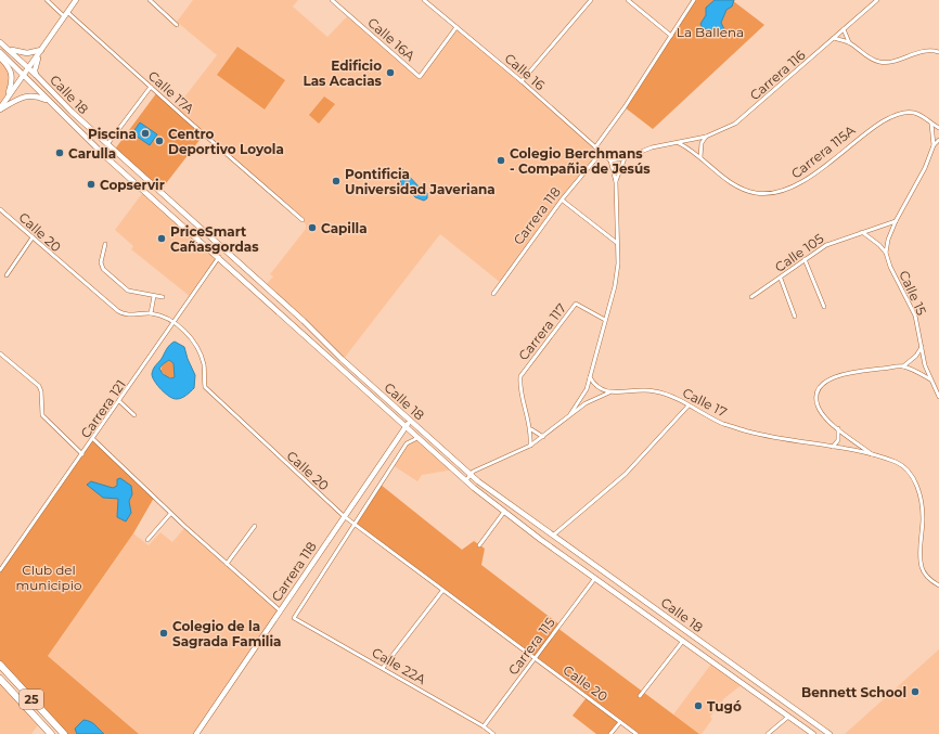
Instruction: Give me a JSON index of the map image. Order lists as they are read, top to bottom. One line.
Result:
{"streets":{"highway":["25"],"main road":["Calle 18","Carrera 118"],"street":["Calle 16A","Calle 16","Carrera 116","Calle 17A","Carrera 115A","Calle 20","Calle 105","Calle 15","Carrera 117","Calle 17","Carrera 121","Carrera 115","Calle 22A"]},"crossings":[["Calle 16A","Calle 16"],["Calle 16","Carrera 116"],["Calle 16","Carrera 118"],["Calle 18","Carrera 118"],["Calle 18","Carrera 121"],["Calle 18","Carrera 115"],["Carrera 118","Calle 20"],["Calle 20","Carrera 121"],["Calle 20","Carrera 115"],["Calle 20","Calle 22A"],["Carrera 115","Calle 22A"]],"parks":["La Ballena","Club del municipio"],"places":["Edificio Las Acacias","Piscina","Centro Deportivo Loyola","Carulla","Colegio Berchmans - Compañia de Jesús","Pontificia Universidad Javeriana","Copservir","Capilla","PriceSmart Cañasgordas","Colegio de la Sagrada Familia","Bennett School","Tugó"]}
